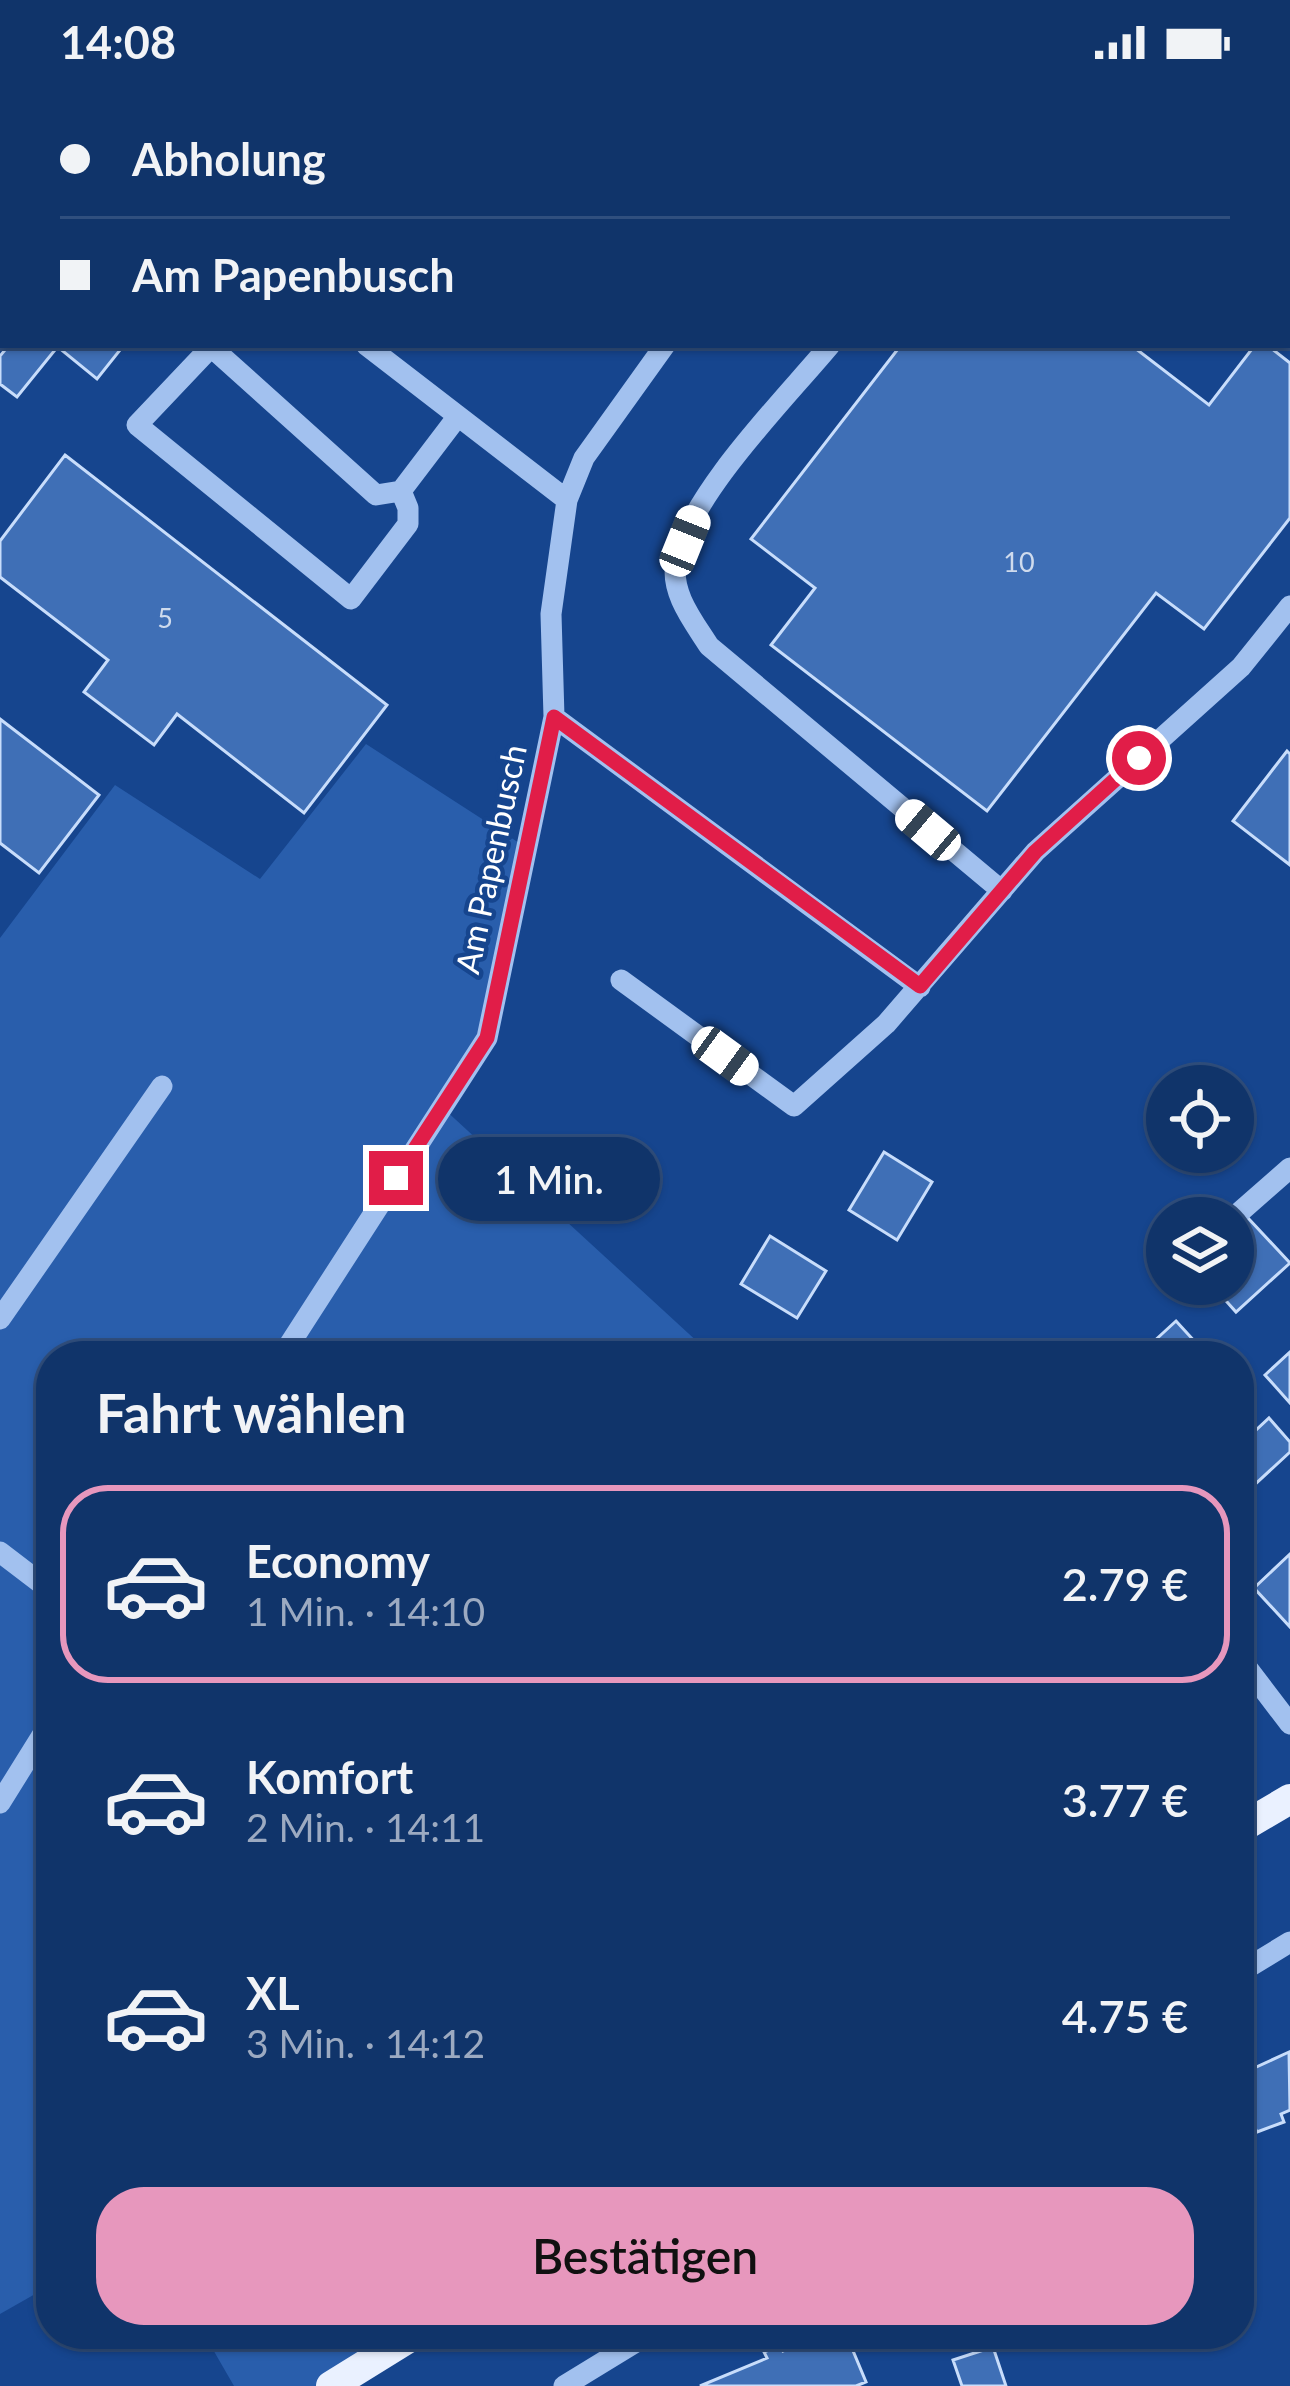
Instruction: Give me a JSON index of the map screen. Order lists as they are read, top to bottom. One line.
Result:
{"streets":{"street":["Am Papenbusch"]},"house_numbers":["10","5"],"page":{"status":"14:08","banner":["Abholung","Am Papenbusch"],"bubble":"1 Min.","heading":"Fahrt wählen","list":[{"name":"Economy","note":"1 Min. · 14:10","value":"2.79 €"},{"name":"Komfort","note":"2 Min. · 14:11","value":"3.77 €"},{"name":"XL","note":"3 Min. · 14:12","value":"4.75 €"}],"buttons":"Bestätigen"}}
